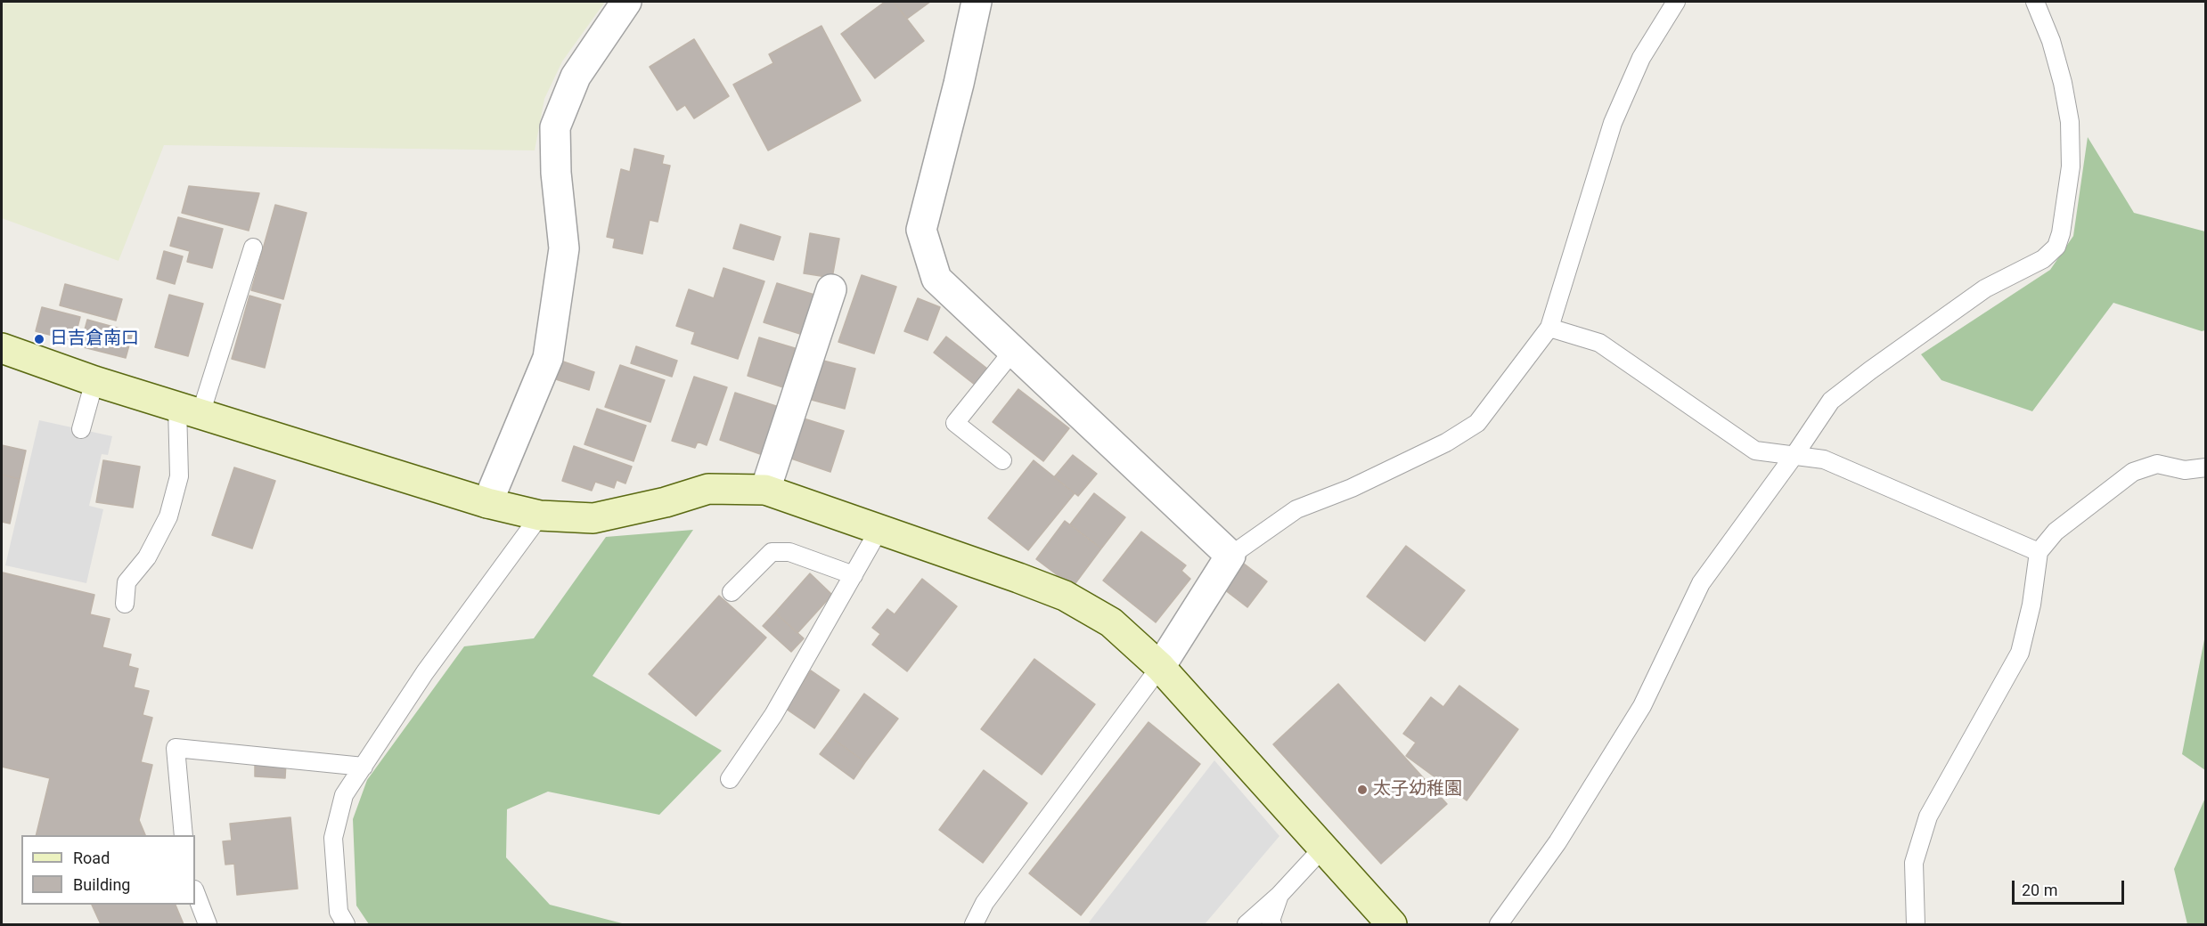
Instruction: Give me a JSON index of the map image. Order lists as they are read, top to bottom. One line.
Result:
{"places":["日吉倉南口","太子幼稚園"],"legend":["Road","Building"],"scale_bar":"20 m"}
